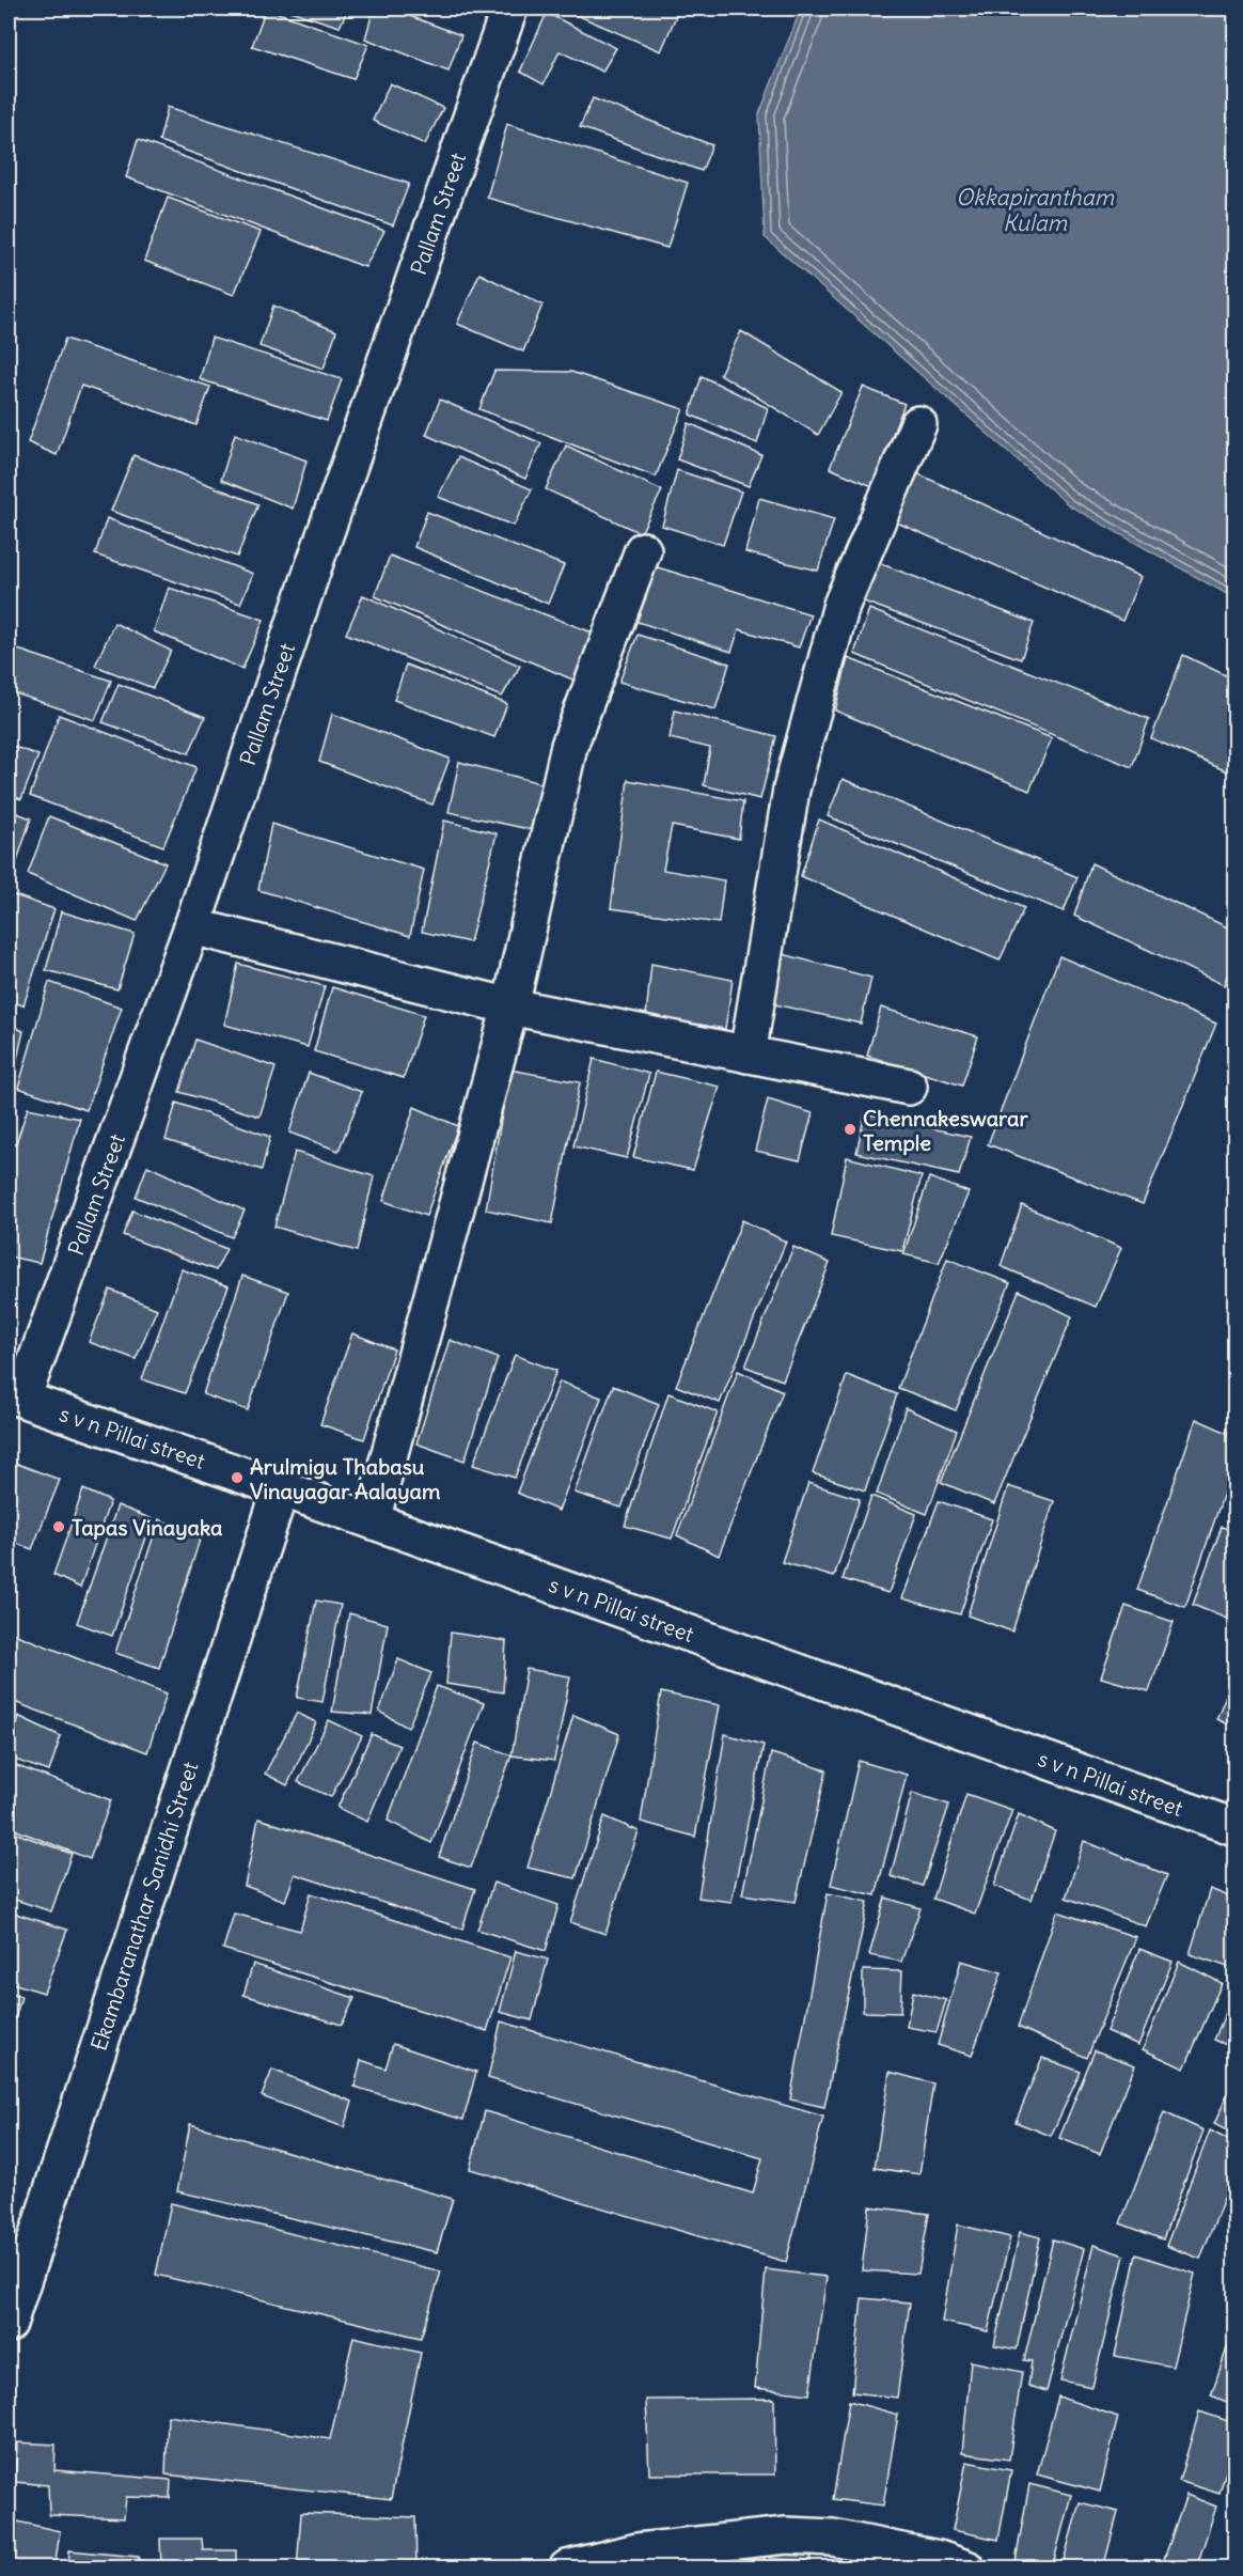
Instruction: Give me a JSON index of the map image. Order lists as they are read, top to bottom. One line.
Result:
{"streets":{"street":["Pallam Street","s v n Pillai street","Ekambaranathar Sanidhi Street"]},"crossings":[["Pallam Street","s v n Pillai street"],["s v n Pillai street","Ekambaranathar Sanidhi Street"]],"water":["Okkapirantham Kulam"],"places":["Chennakeswarar Temple","Arulmigu Thabasu Vinayagar Aalayam","Tapas Vinayaka"]}
